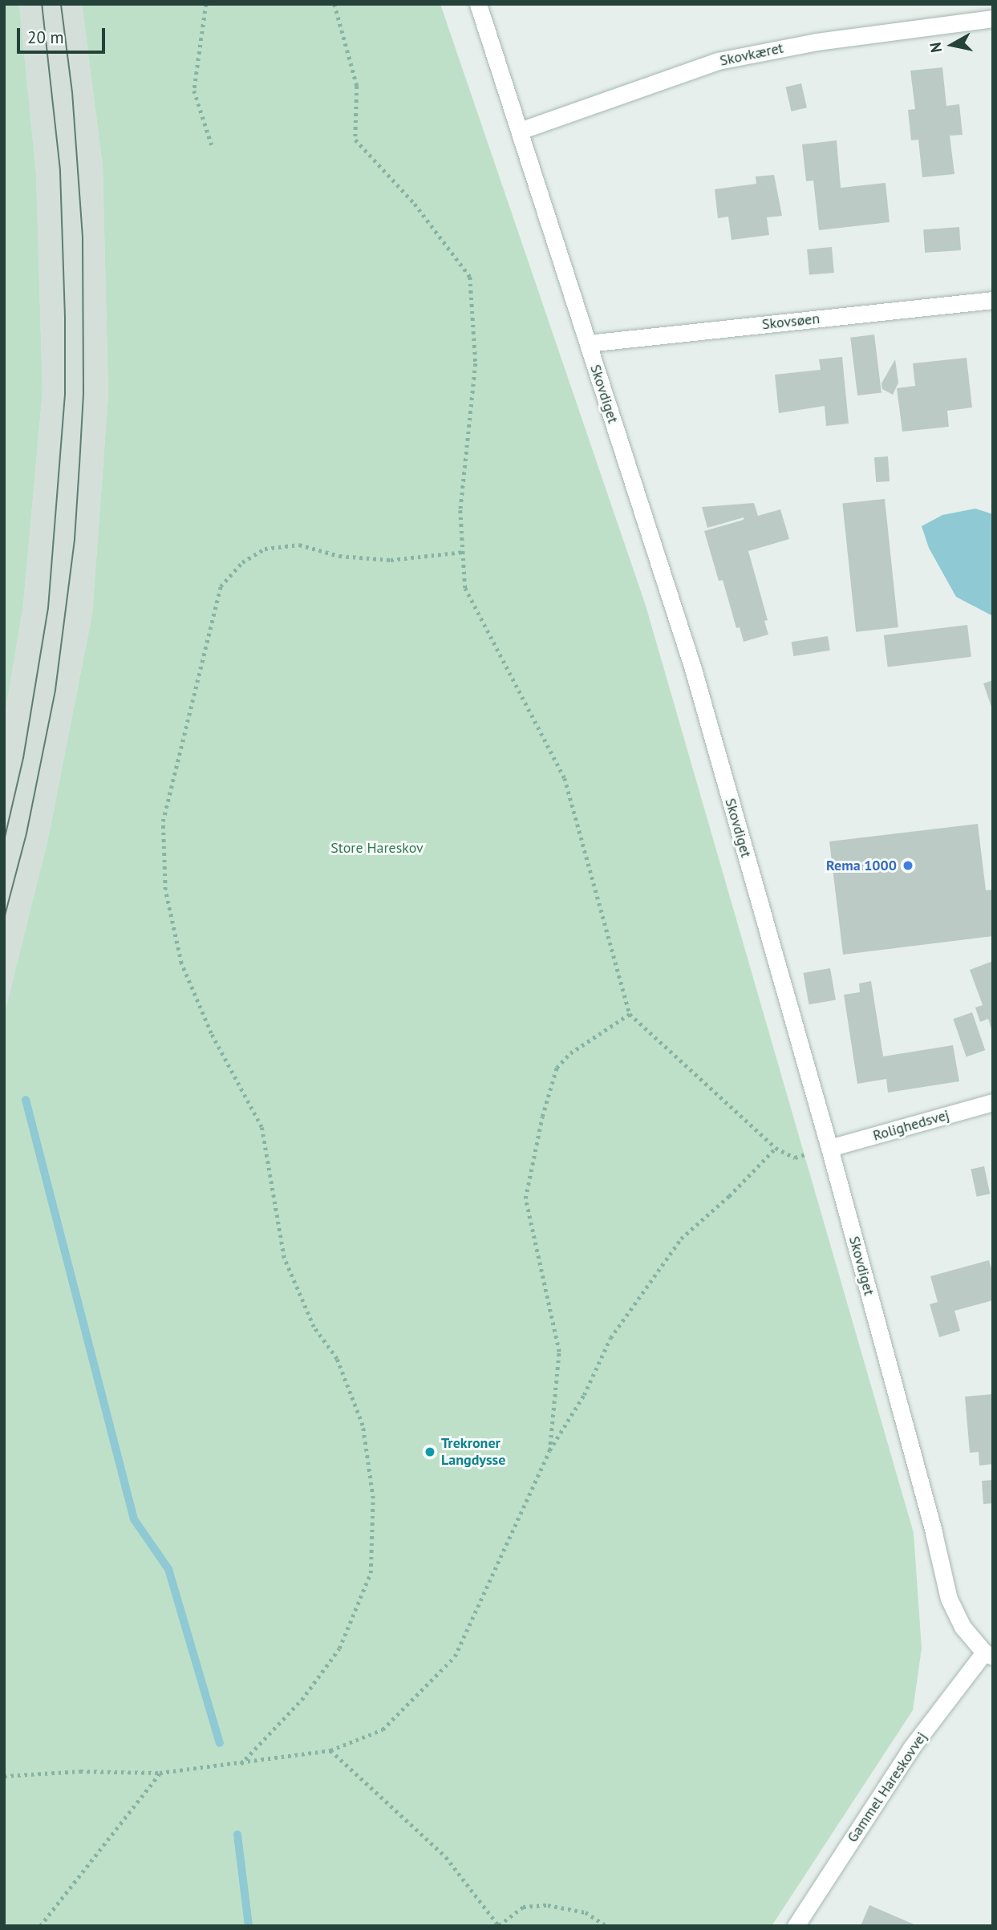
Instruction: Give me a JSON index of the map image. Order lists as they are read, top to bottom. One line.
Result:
{"streets":{"street":["Skovkæret","Skovsøen","Skovdiget","Rolighedsvej","Gammel Hareskovvej"]},"crossings":[["Skovkæret","Skovdiget"],["Skovsøen","Skovdiget"],["Skovdiget","Rolighedsvej"],["Skovdiget","Gammel Hareskovvej"]],"parks":["Store Hareskov"],"places":["Rema 1000","Trekroner Langdysse"],"scale_bar":"20 m","north":"left"}
